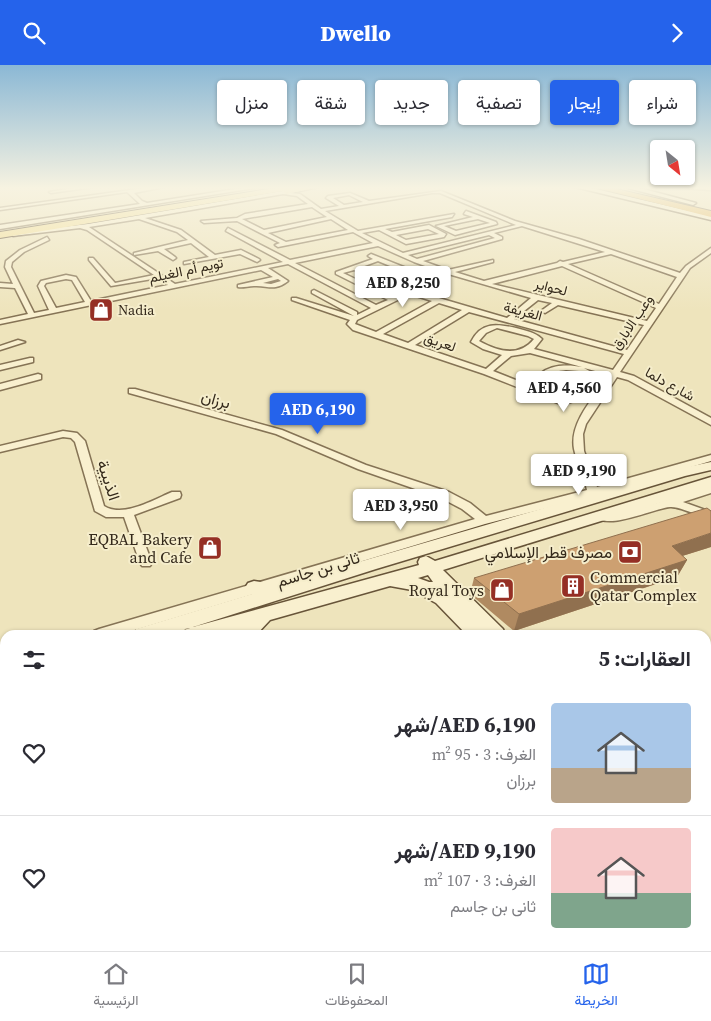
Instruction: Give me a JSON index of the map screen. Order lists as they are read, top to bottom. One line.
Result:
{"streets":{"main road":["ثانى بن جاسم"],"street":["تويم أم الغيلم","لحواير","الغريفة","وعب الابارق","لعريق","شارع دلما","برزان","الذيبية"]},"crossings":[["تويم أم الغيلم","لحواير"],["لحواير","وعب الابارق"],["الغريفة","وعب الابارق"],["وعب الابارق","لعريق"],["وعب الابارق","شارع دلما"],["وعب الابارق","ثانى بن جاسم"],["برزان","ثانى بن جاسم"]],"places":{"shop":["Nadia","EQBAL Bakery and Cafe","Royal Toys"],"bank":["مصرف قطر الإسلامي"],"building":["Commercial Qatar Complex"]},"north":"bottom right","page":{"header":"Dwello","chip":["شراء","إيجار","تصفية","جديد","شقة","منزل"],"price":["AED 8,250","AED 4,560","AED 6,190","AED 9,190","AED 3,950"],"heading":"العقارات: 5","list":[{"name":"AED 6,190/شهر","note":"الغرف: 3 · 95 m² · برزان"},{"name":"AED 9,190/شهر","note":"الغرف: 3 · 107 m² · ثانى بن جاسم"}],"tabs":["الخريطة","المحفوظات","الرئيسية"]}}
